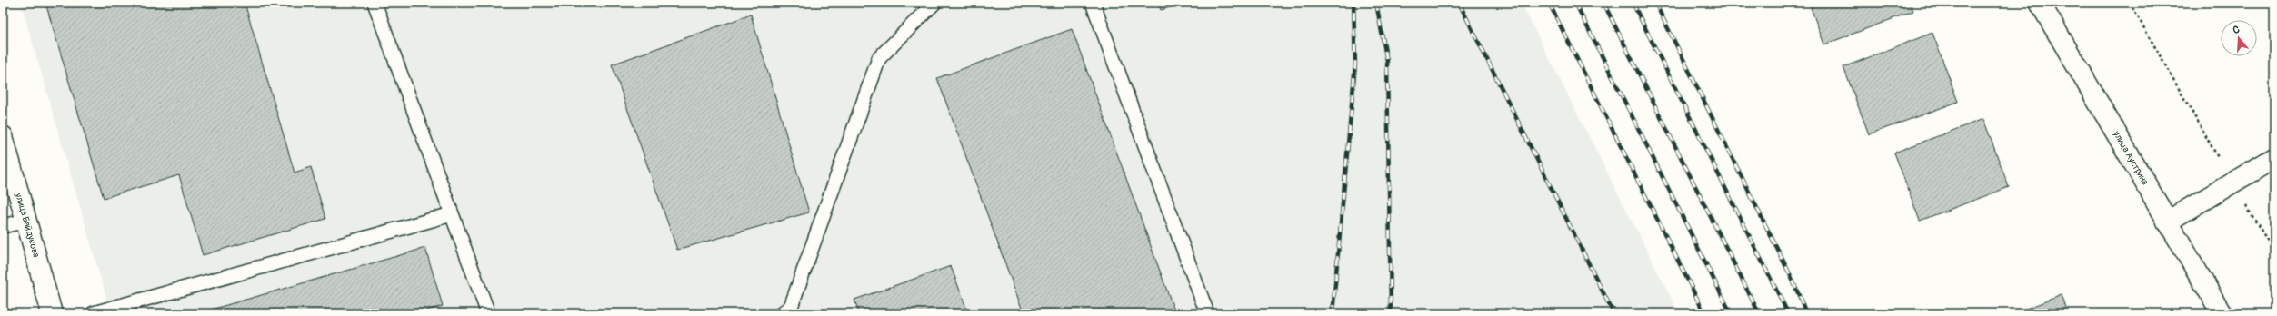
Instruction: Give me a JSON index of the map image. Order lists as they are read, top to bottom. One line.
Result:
{"streets":{"main road":["улица Аустрина","улица Байдукова"]},"north":"top"}
